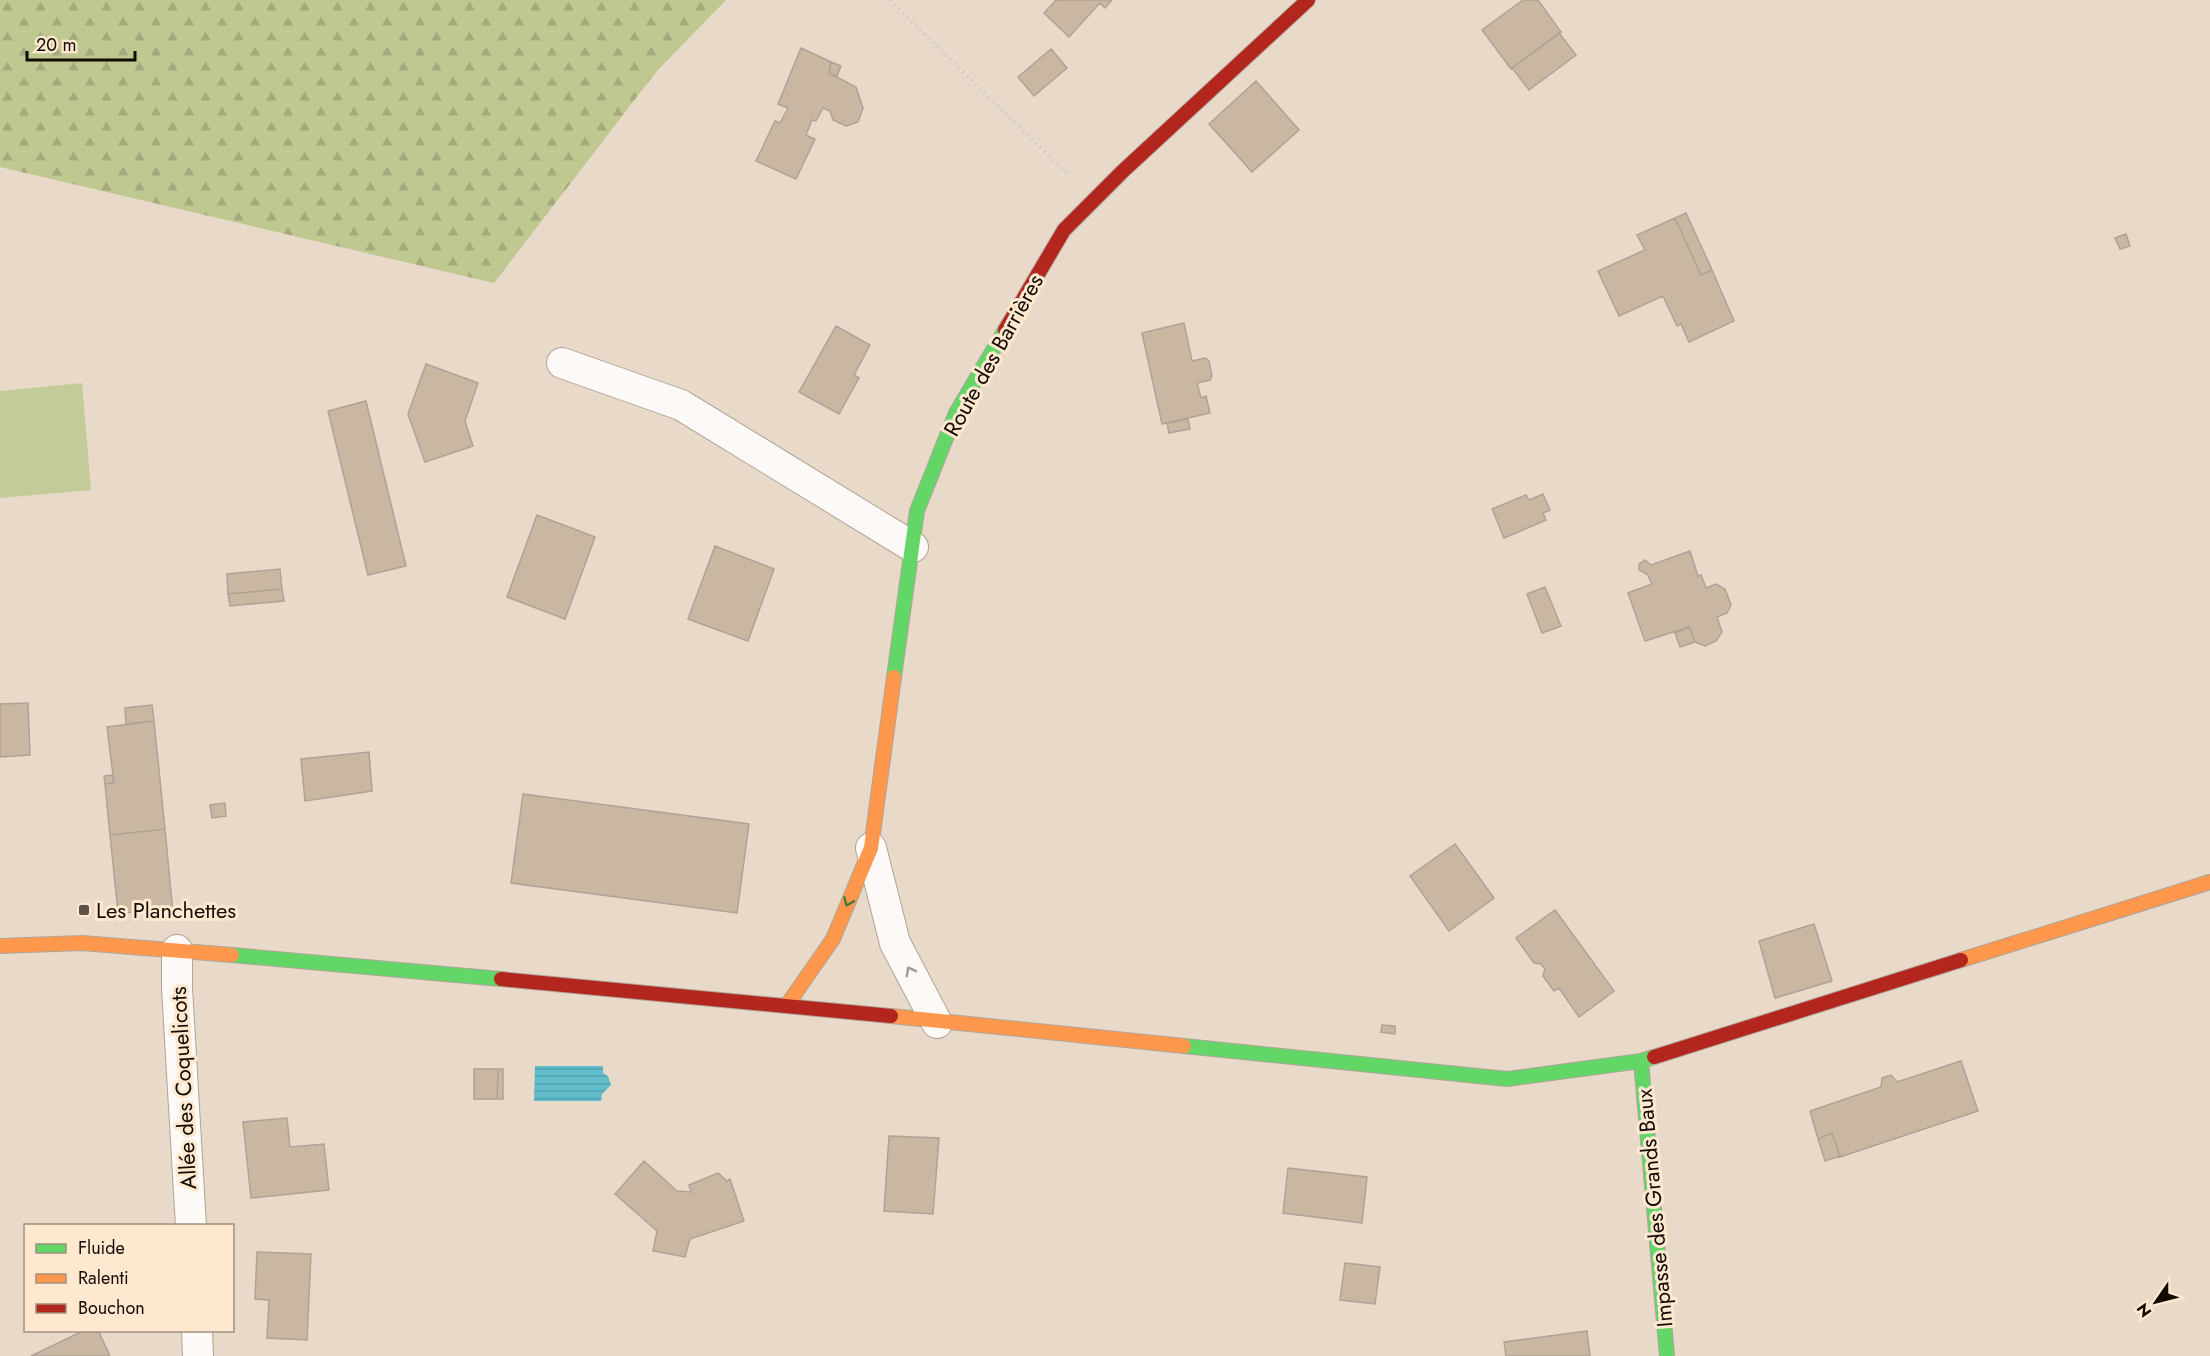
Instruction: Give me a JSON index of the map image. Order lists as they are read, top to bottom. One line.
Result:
{"streets":{"street":["Route des Barrières","Allée des Coquelicots","Impasse des Grands Baux"]},"places":{"transit":["Les Planchettes"]},"legend":["Fluide","Ralenti","Bouchon"],"scale_bar":"20 m","north":"bottom left"}
